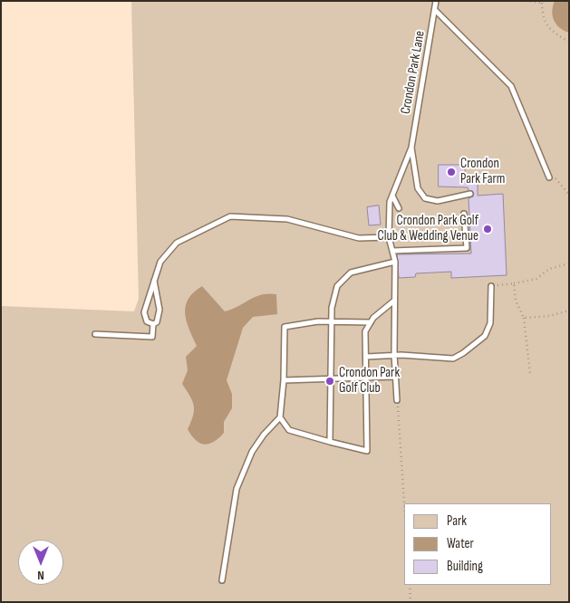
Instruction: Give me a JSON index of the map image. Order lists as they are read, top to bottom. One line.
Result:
{"streets":{"lane":["Crondon Park Lane"]},"places":["Crondon Park Farm","Crondon Park Golf Club & Wedding Venue","Crondon Park Golf Club"],"legend":["Park","Water","Building"],"north":"bottom"}
